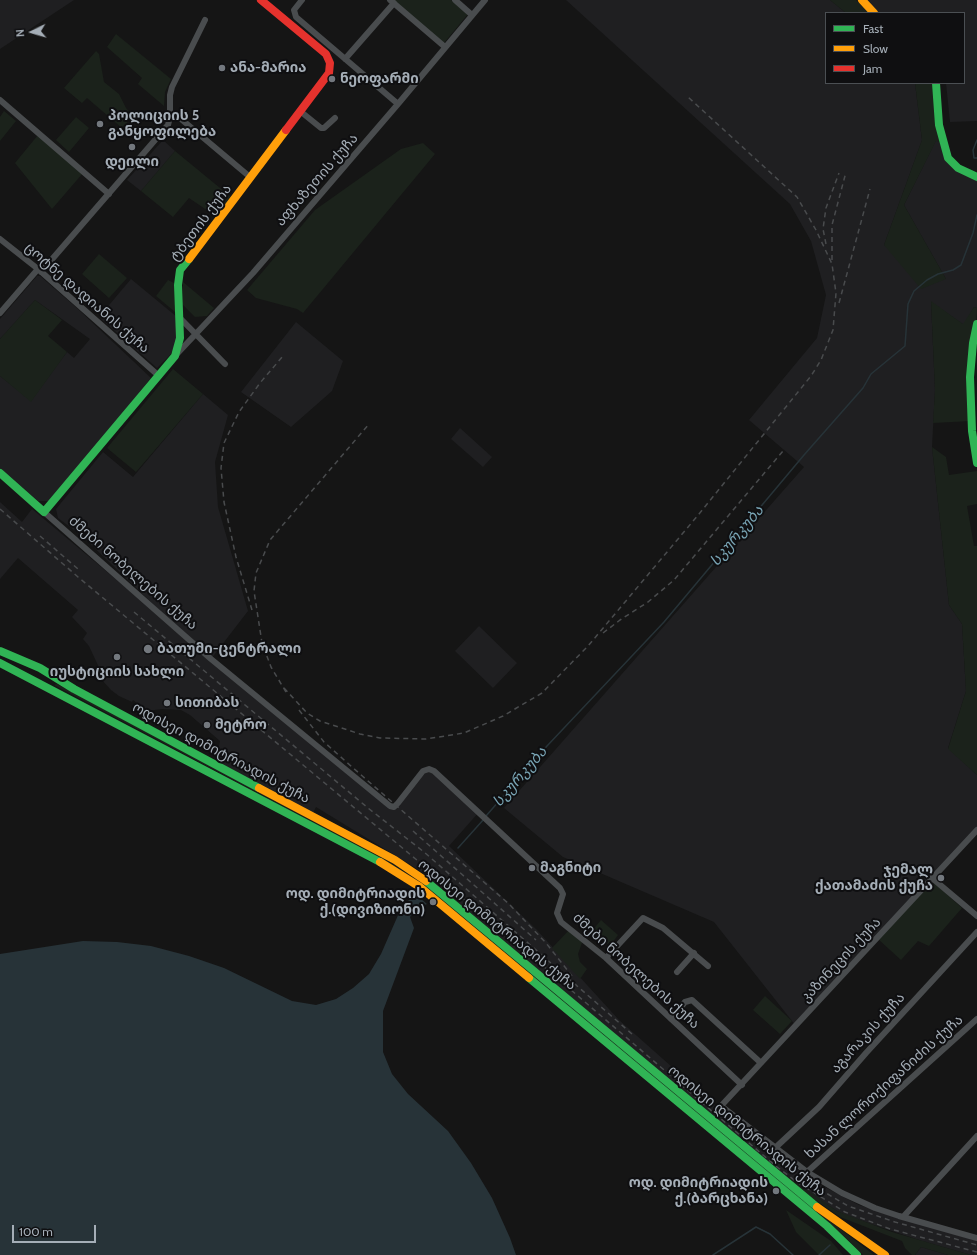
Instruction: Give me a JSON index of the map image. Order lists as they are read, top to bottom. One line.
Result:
{"streets":{"main road":["ტბეთის ქუჩა","ძმები ნობელების ქუჩა","ოდისეი დიმიტრიადის ქუჩა"],"street":["აფხაზეთის ქუჩა","ცოტნე დადიანის ქუჩა","კაზინეცის ქუჩა","აგარაკის ქუჩა","ხასან ლორთქიფანიძის ქუჩა"]},"crossings":[["აფხაზეთის ქუჩა","ტბეთის ქუჩა"],["ტბეთის ქუჩა","ცოტნე დადიანის ქუჩა"],["ტბეთის ქუჩა","ძმები ნობელების ქუჩა"],["ძმები ნობელების ქუჩა","კაზინეცის ქუჩა"],["კაზინეცის ქუჩა","აგარაკის ქუჩა"]],"water":["სკურკუბა"],"places":["ანა-მარია","ნეოფარმი","პოლიციის 5 განყოფილება","დეილი","ბათუმი-ცენტრალი","იუსტიციის სახლი","სითიბას","მეტრო","მაგნიტი","ჯემალ ქათამაძის ქუჩა","ოდ. დიმიტრიადის ქ.(დივიზიონი)","ოდ. დიმიტრიადის ქ.(ბარცხანა)"],"legend":["Fast","Slow","Jam"],"scale_bar":"100 m","north":"left"}
